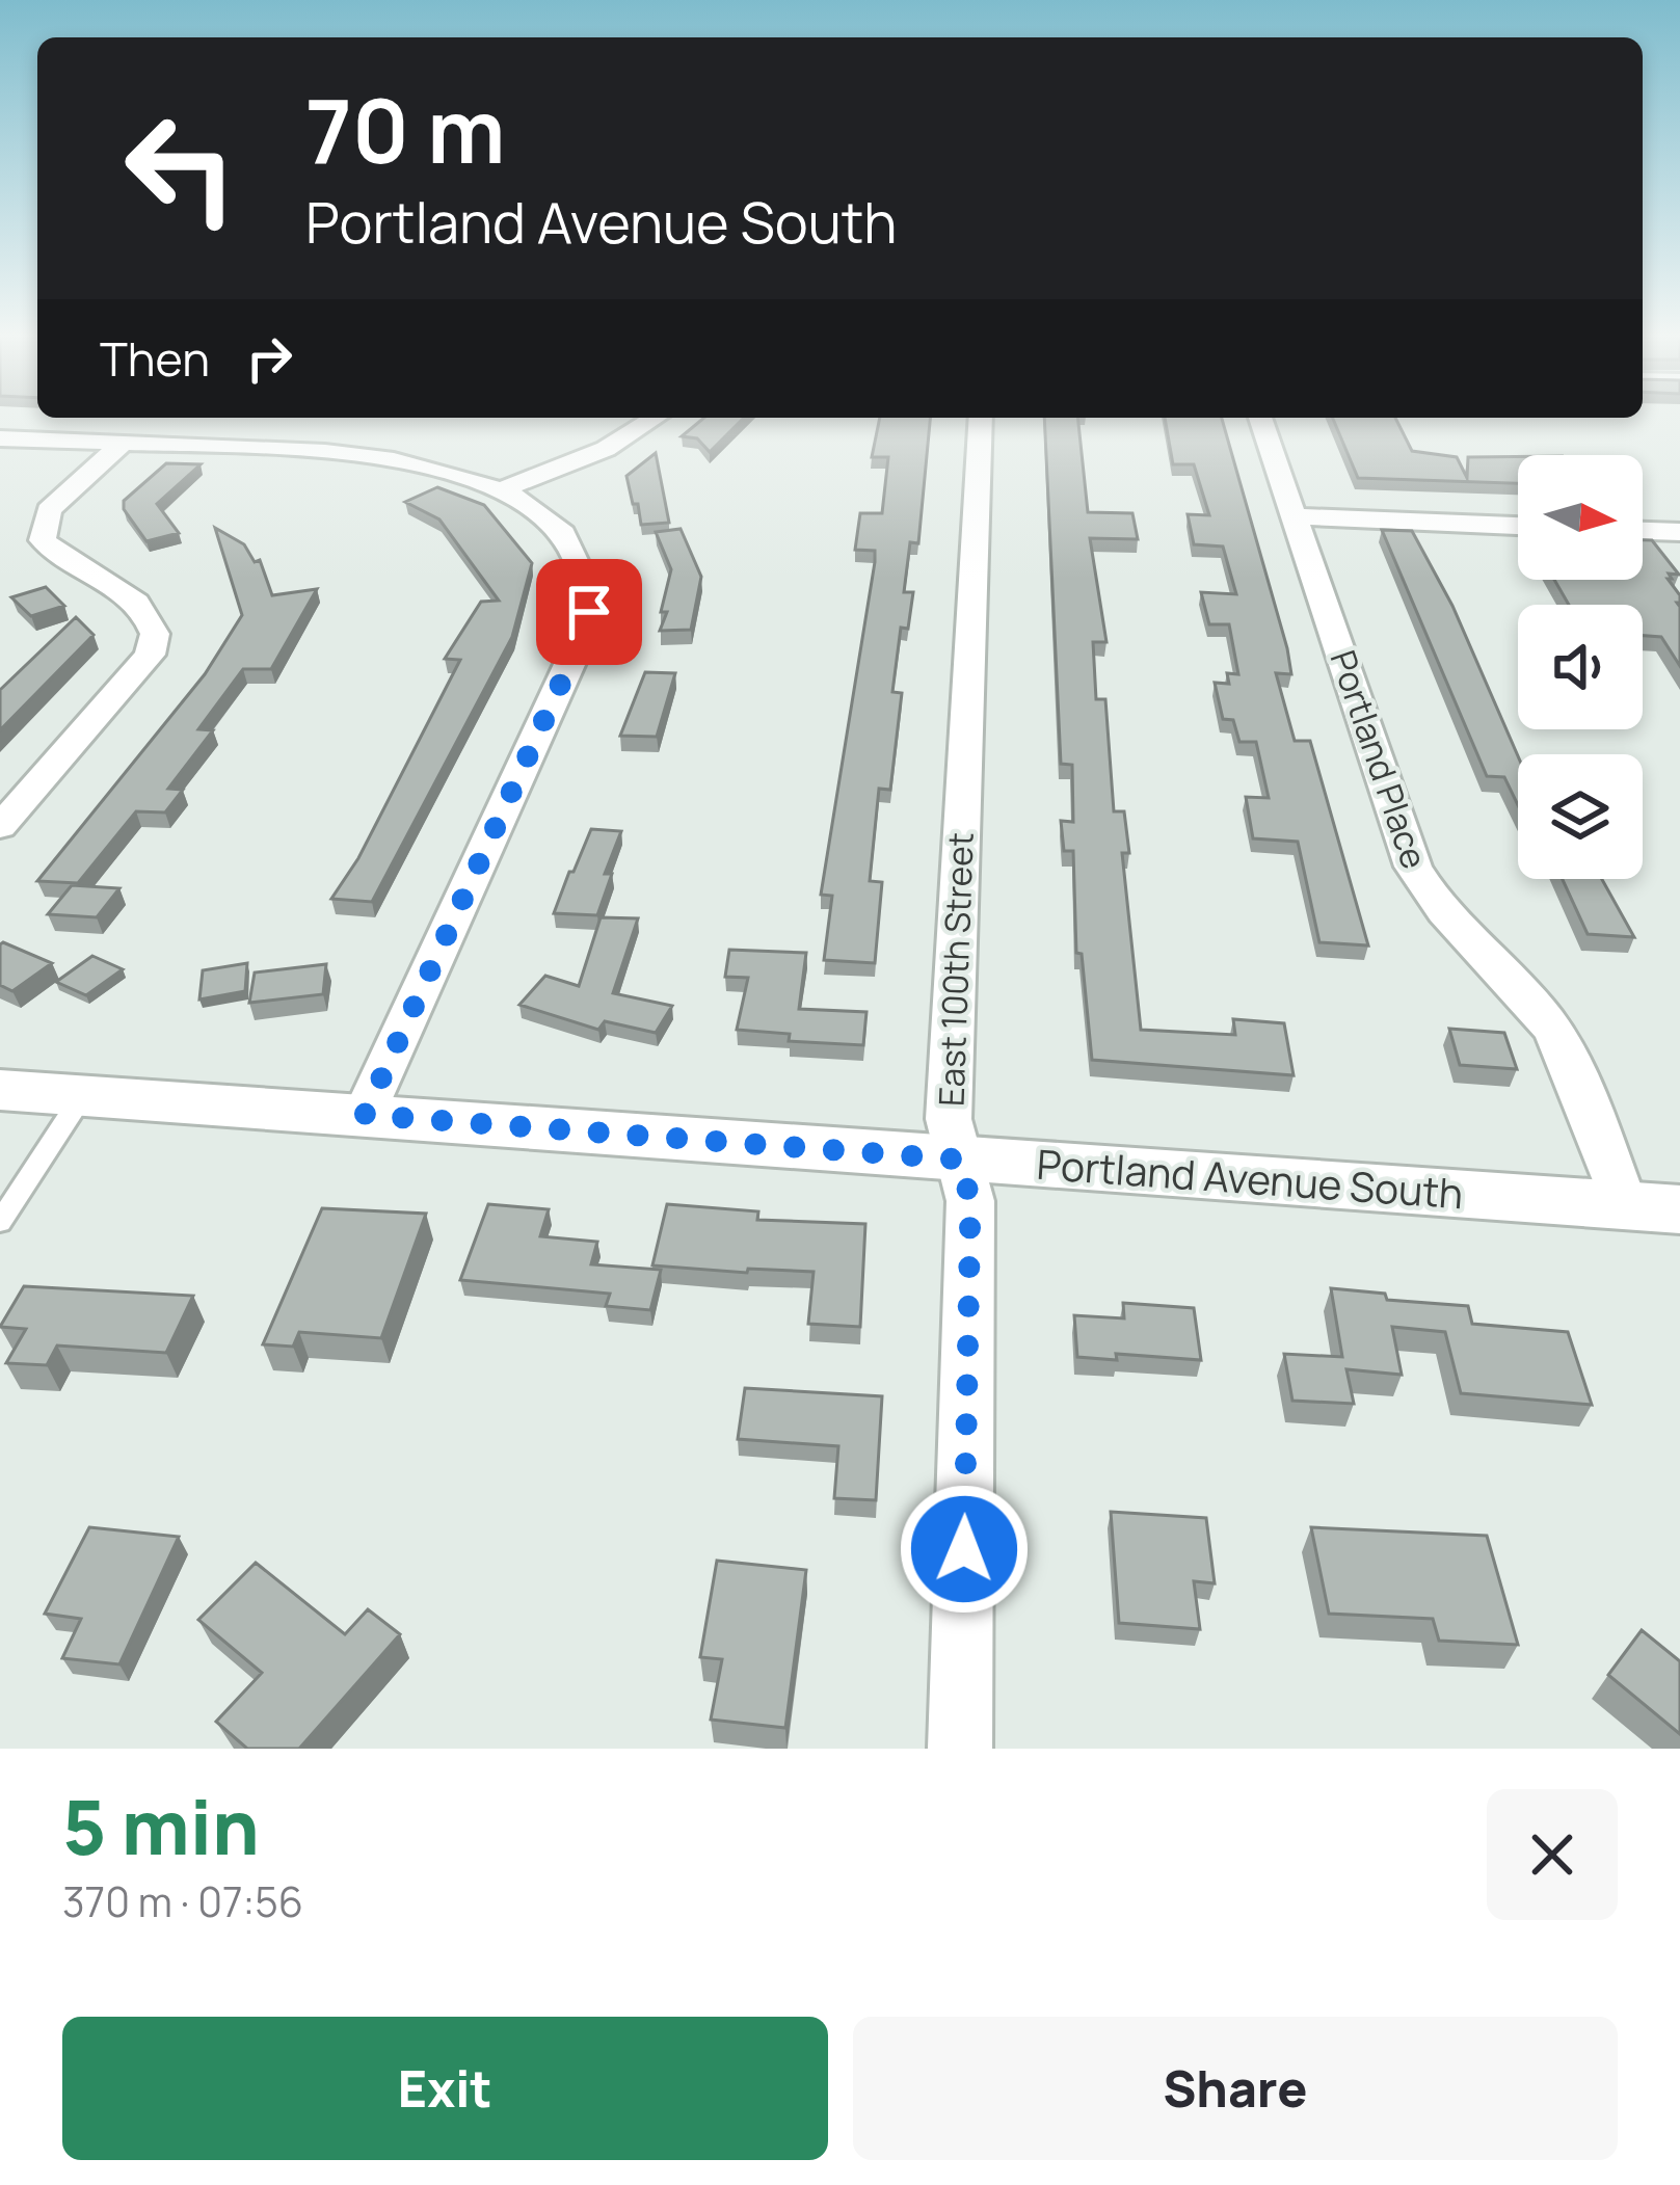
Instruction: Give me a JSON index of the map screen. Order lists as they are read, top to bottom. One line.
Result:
{"streets":{"street":["Portland Place","East 100th Street","Portland Avenue South"]},"crossings":[["Portland Place","Portland Avenue South"],["East 100th Street","Portland Avenue South"]],"north":"right","page":{"turn":["70 m","Portland Avenue South"],"then":"Then","heading":["5 min","370 m · 07:56"],"buttons":["Exit","Share"]}}
